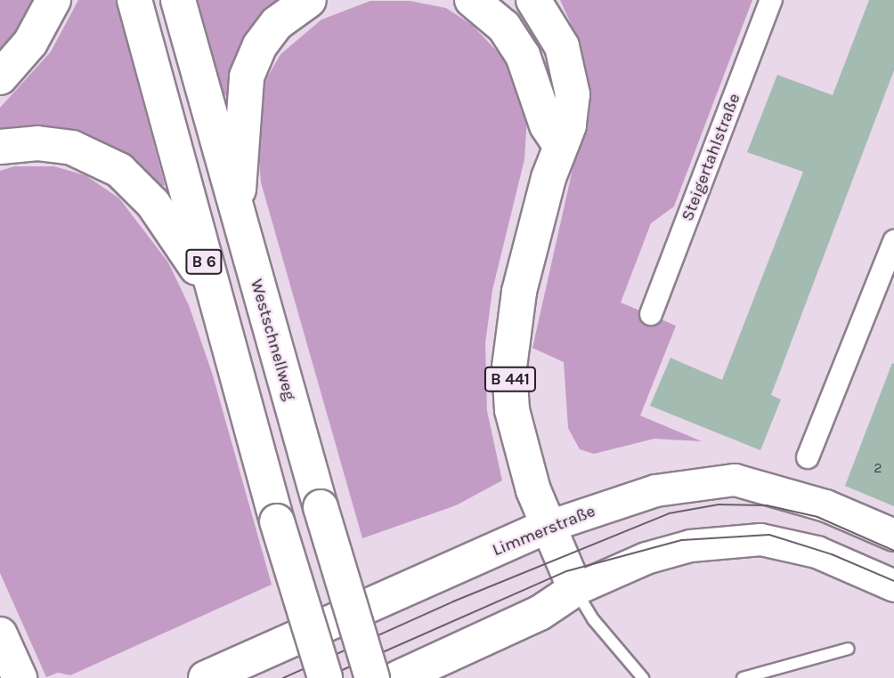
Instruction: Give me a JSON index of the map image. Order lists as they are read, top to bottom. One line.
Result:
{"streets":{"main road":["B 6","Westschnellweg","B 441","Limmerstraße"],"street":["Steigertahlstraße"]},"crossings":[["B 441","Limmerstraße"]],"house_numbers":["2"]}
